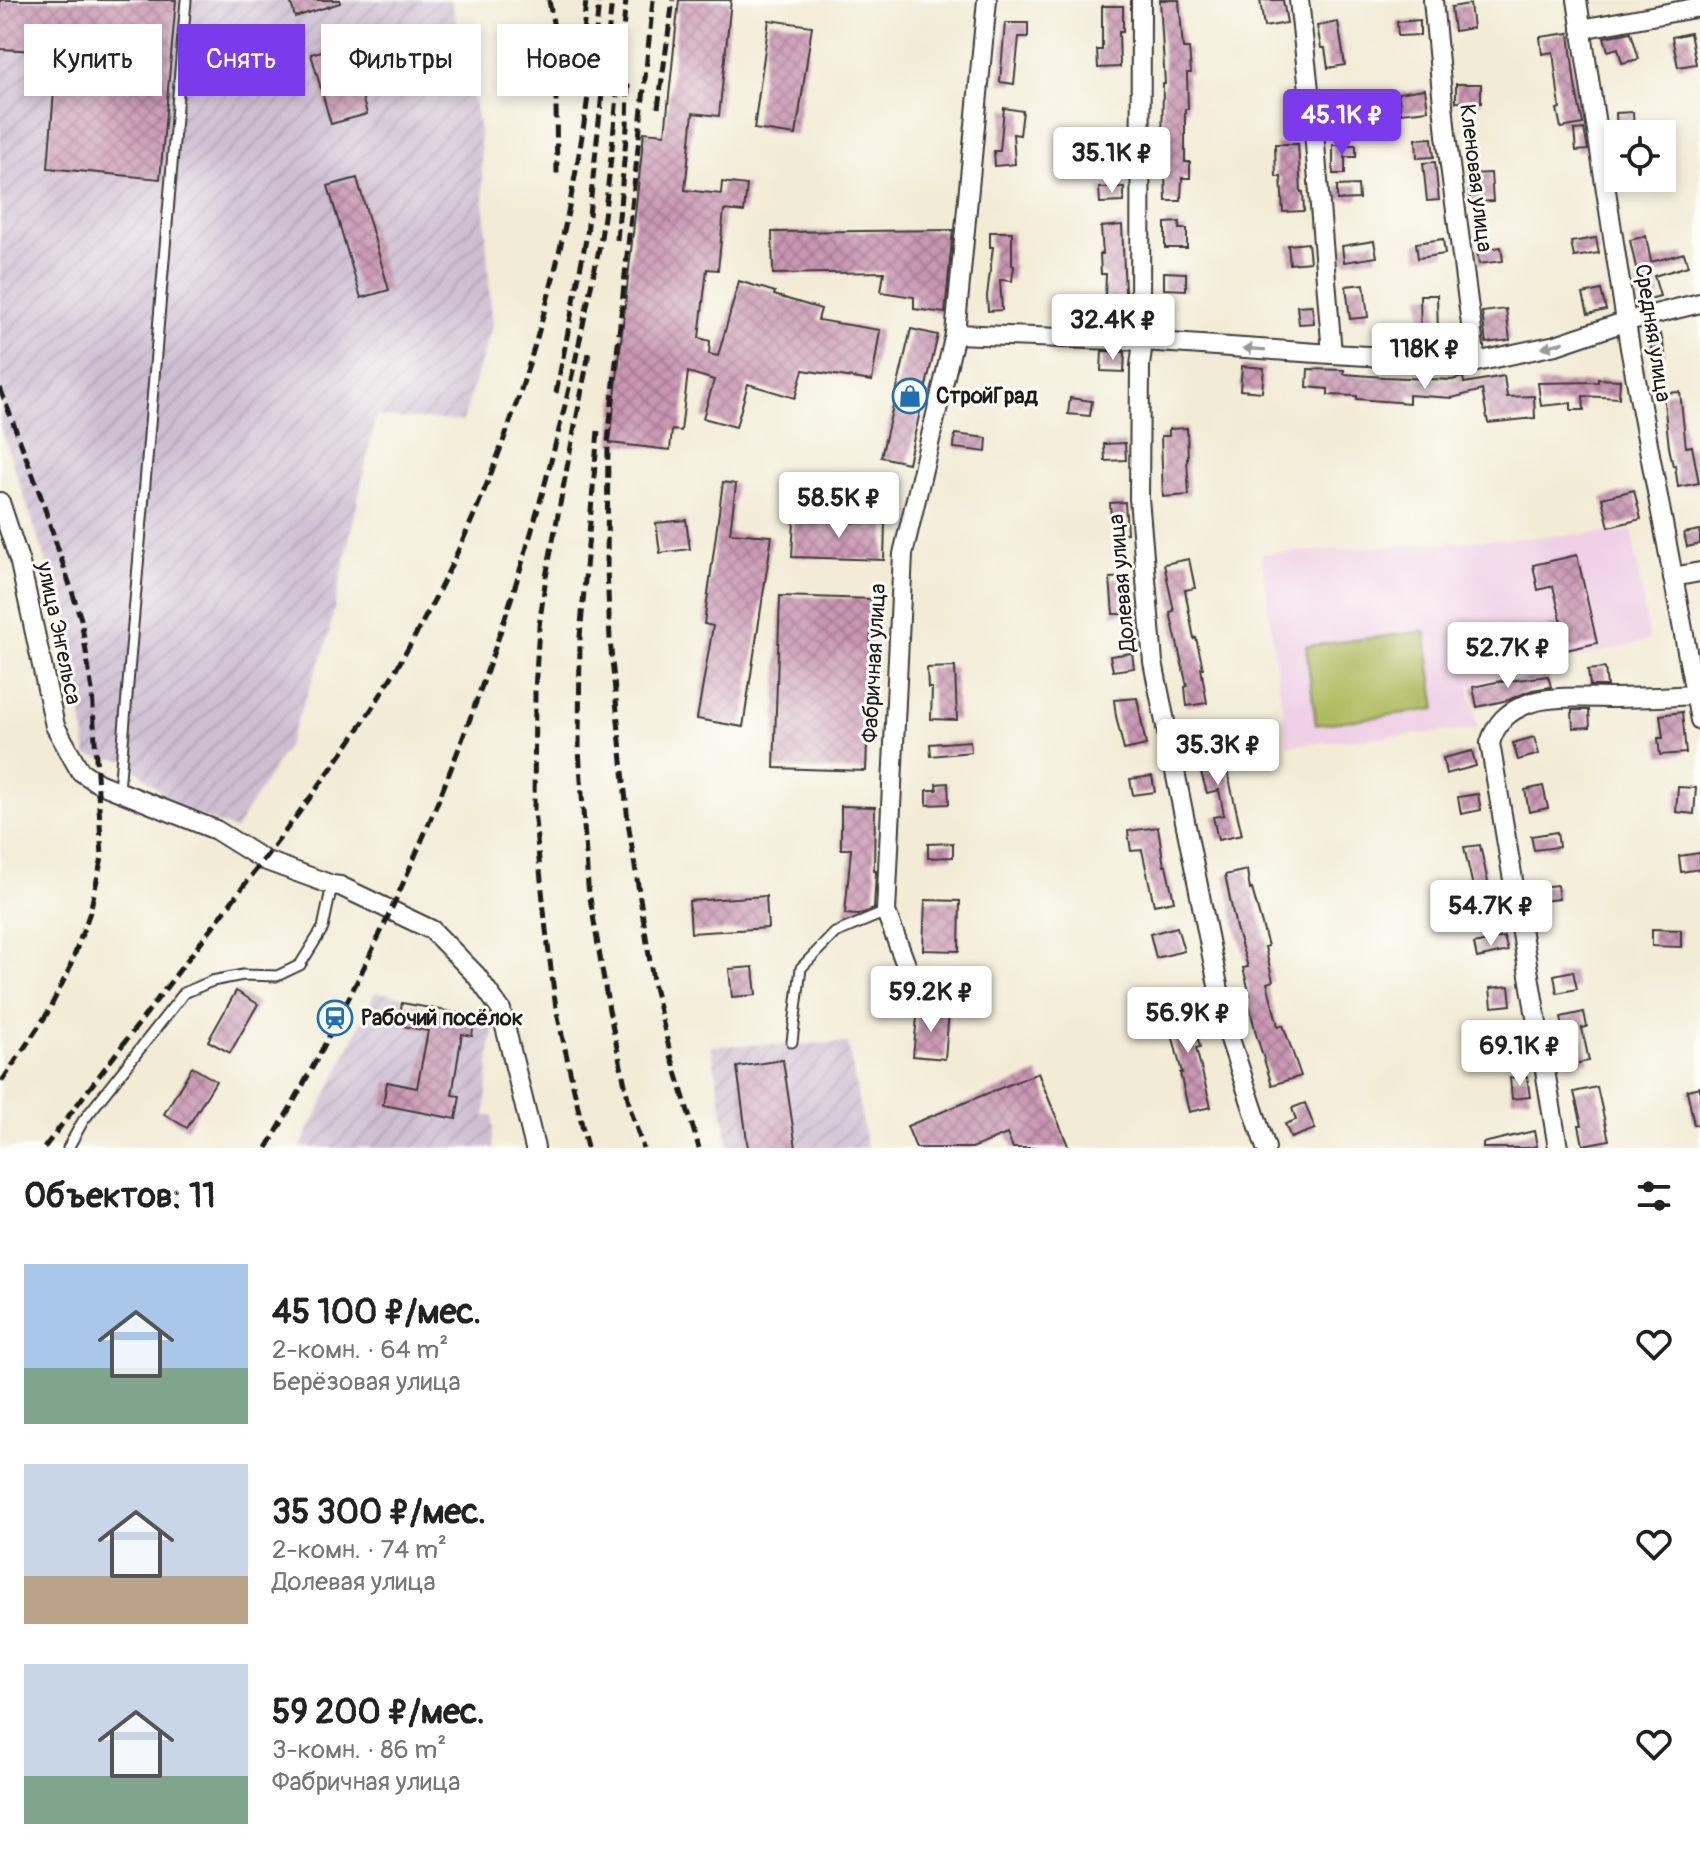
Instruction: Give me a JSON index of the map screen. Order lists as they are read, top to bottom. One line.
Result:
{"streets":{"street":["Кленовая улица","Средняя улица","Долевая улица","улица Энгельса","Фабричная улица"]},"places":{"shop":["СтройГрад"],"station":["Рабочий посёлок"]},"page":{"chip":["Купить","Снять","Фильтры","Новое"],"price":["45.1K ₽","35.1K ₽","32.4K ₽","118K ₽","58.5K ₽","52.7K ₽","35.3K ₽","54.7K ₽","59.2K ₽","56.9K ₽","69.1K ₽"],"heading":"Объектов: 11","list":[{"name":"45 100 ₽/мес.","note":"2-комн. · 64 m² · Берёзовая улица"},{"name":"35 300 ₽/мес.","note":"2-комн. · 74 m² · Долевая улица"},{"name":"59 200 ₽/мес.","note":"3-комн. · 86 m² · Фабричная улица"}]}}
